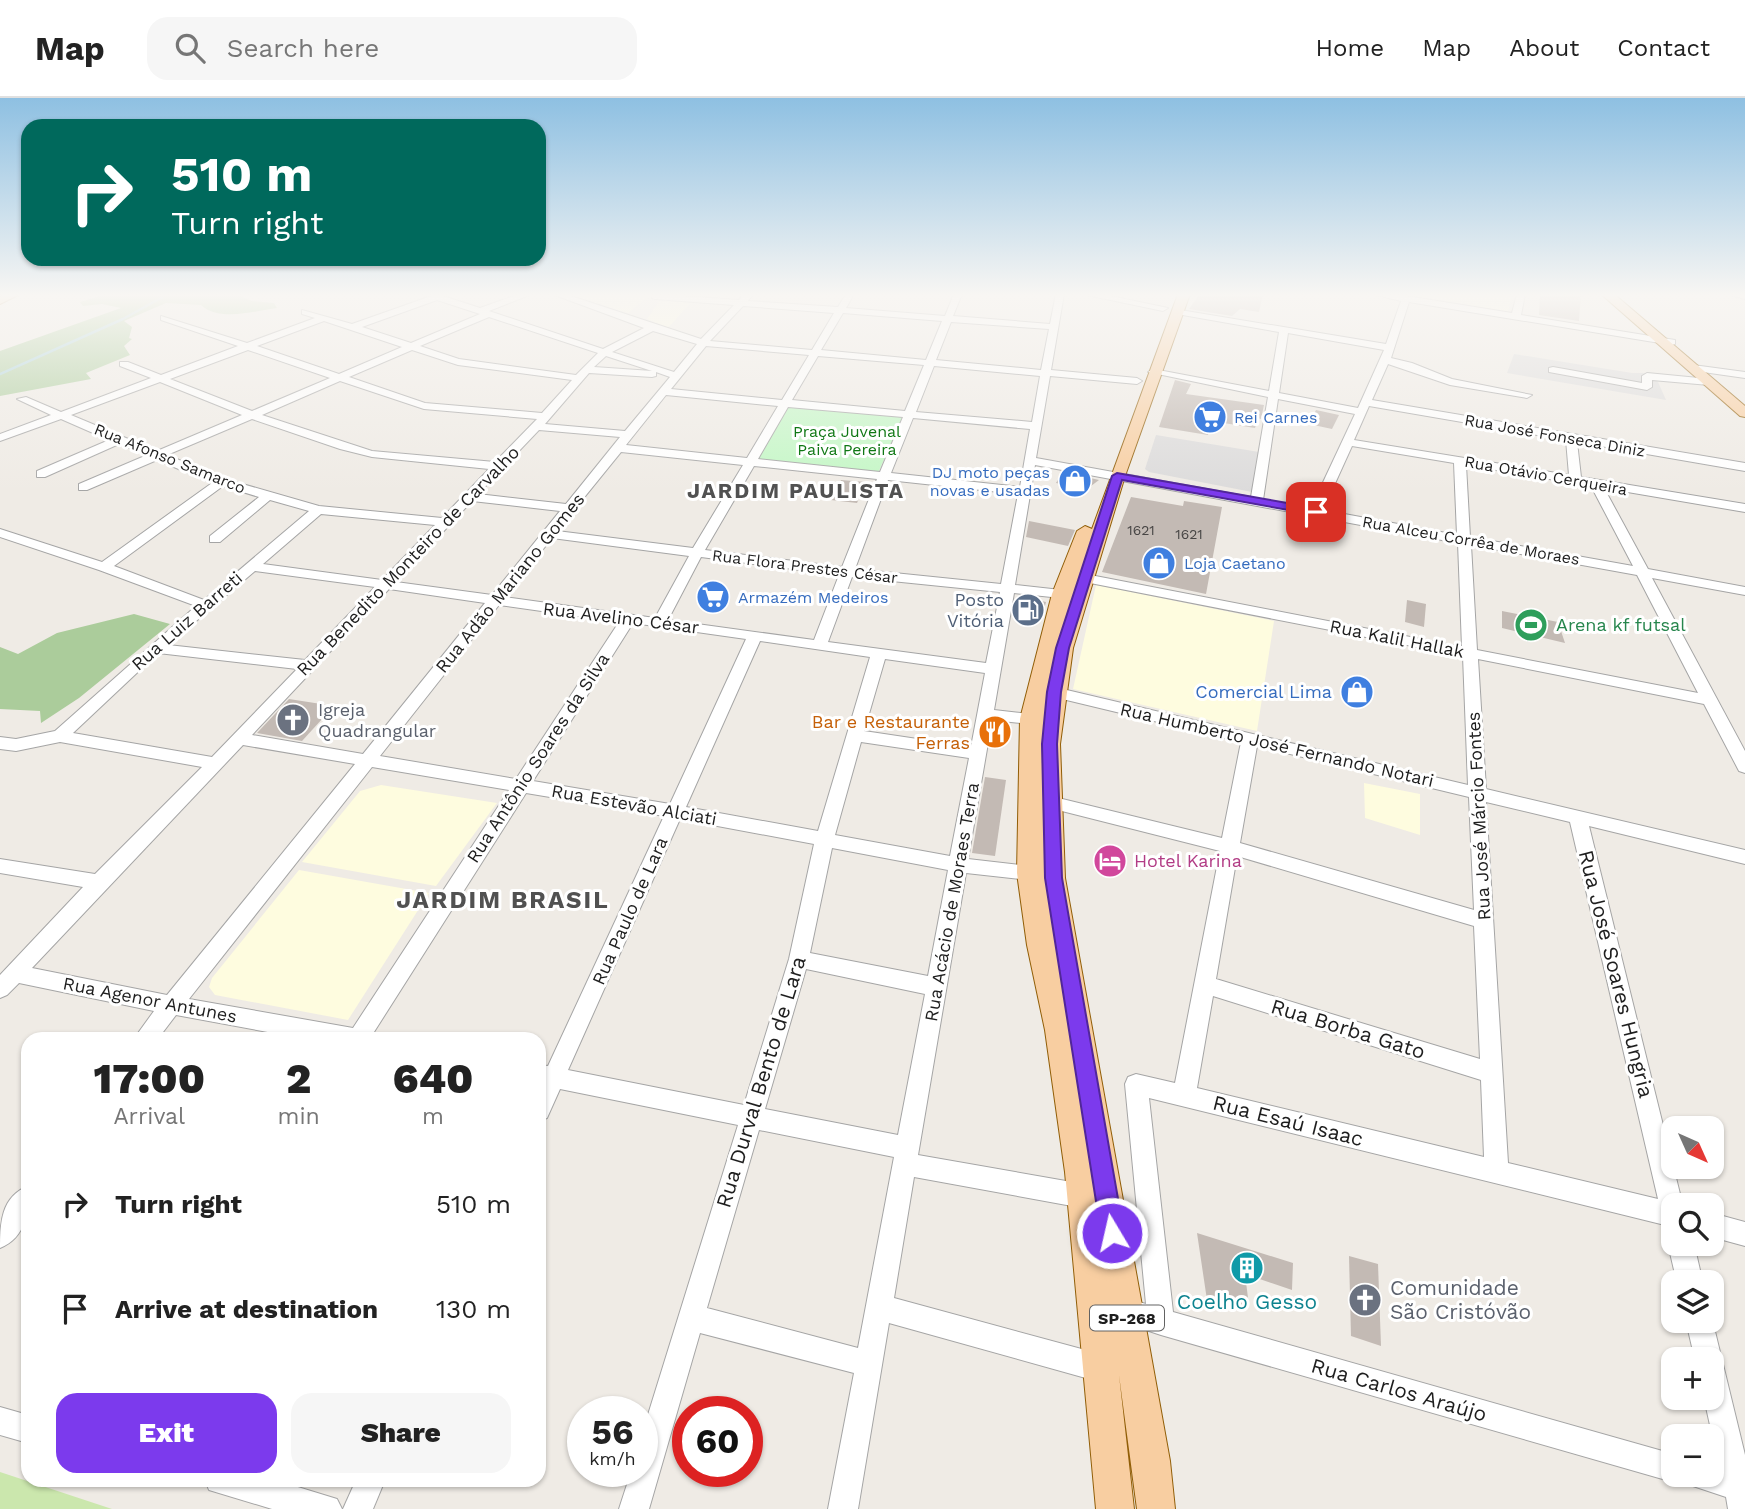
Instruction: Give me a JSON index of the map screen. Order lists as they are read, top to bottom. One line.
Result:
{"streets":{"main road":["SP-268"],"street":["Rua José Fonseca Diniz","Rua Afonso Samarco","Rua Otávio Cerqueira","Rua Alceu Corrêa de Moraes","Rua Benedito Monteiro de Carvalho","Rua Flora Prestes César","Rua Adão Mariano Gomes","Rua Avelino César","Rua Luiz Barreti","Rua Kalil Hallak","Rua Humberto José Fernando Notari","Rua Antônio Soares da Silva","Rua Estevão Alciati","Rua José Márcio Fontes","Rua Acácio de Moraes Terra","Rua Paulo de Lara","Rua José Soares Hungria","Rua Agenor Antunes","Rua Borba Gato","Rua Durval Bento de Lara","Rua Esaú Isaac","Rua Carlos Araújo"]},"crossings":[["Rua José Fonseca Diniz","Rua Acácio de Moraes Terra"],["Rua José Fonseca Diniz","SP-268"],["Rua Afonso Samarco","Rua Benedito Monteiro de Carvalho"],["Rua Afonso Samarco","Rua Luiz Barreti"],["Rua Otávio Cerqueira","Rua José Márcio Fontes"],["Rua Alceu Corrêa de Moraes","Rua José Márcio Fontes"],["Rua Alceu Corrêa de Moraes","Rua Acácio de Moraes Terra"],["Rua Alceu Corrêa de Moraes","SP-268"],["Rua Benedito Monteiro de Carvalho","Rua Avelino César"],["Rua Benedito Monteiro de Carvalho","Rua Estevão Alciati"],["Rua Benedito Monteiro de Carvalho","Rua Agenor Antunes"],["Rua Flora Prestes César","Rua Adão Mariano Gomes"],["Rua Flora Prestes César","Rua Acácio de Moraes Terra"],["Rua Flora Prestes César","SP-268"],["Rua Adão Mariano Gomes","Rua Avelino César"],["Rua Adão Mariano Gomes","Rua Estevão Alciati"],["Rua Adão Mariano Gomes","Rua Agenor Antunes"],["Rua Avelino César","Rua Luiz Barreti"],["Rua Avelino César","Rua Antônio Soares da Silva"],["Rua Avelino César","Rua Acácio de Moraes Terra"],["Rua Avelino César","Rua Paulo de Lara"],["Rua Avelino César","Rua Durval Bento de Lara"],["Rua Kalil Hallak","Rua José Márcio Fontes"],["Rua Kalil Hallak","SP-268"],["Rua Humberto José Fernando Notari","Rua José Márcio Fontes"],["Rua Humberto José Fernando Notari","Rua José Soares Hungria"],["Rua Humberto José Fernando Notari","SP-268"],["Rua Antônio Soares da Silva","Rua Estevão Alciati"],["Rua Estevão Alciati","Rua Acácio de Moraes Terra"],["Rua Estevão Alciati","Rua Paulo de Lara"],["Rua Estevão Alciati","Rua Durval Bento de Lara"],["Rua Estevão Alciati","SP-268"],["Rua José Márcio Fontes","Rua Borba Gato"],["Rua José Márcio Fontes","Rua Esaú Isaac"],["Rua Esaú Isaac","Rua Carlos Araújo"],["SP-268","Rua Carlos Araújo"]],"districts":["JARDIM PAULISTA","JARDIM BRASIL"],"parks":["Praça Juvenal Paiva Pereira"],"places":{"supermarket":["Rei Carnes","Armazém Medeiros"],"shop":["DJ moto peças novas e usadas","Loja Caetano","Comercial Lima"],"fuel station":["Posto Vitória"],"sports":["Arena kf futsal"],"church":["Igreja Quadrangular","Comunidade São Cristóvão"],"restaurant":["Bar e Restaurante Ferras"],"hotel":["Hotel Karina"],"building":["Coelho Gesso"]},"house_numbers":["1621","1621"],"north":"bottom right","page":{"header":"Map","search":"Search here","nav":["Home","Map","About","Contact"],"turn":["510 m","Turn right"],"eta":["17:00","Arrival","2","min","640","m"],"map_buttons":["+","−"],"list":[{"name":"Turn right","value":"510 m"},{"name":"Arrive at destination","value":"130 m"}],"buttons":["Exit","Share"],"speed":"56 km/h","limit":"60"}}
